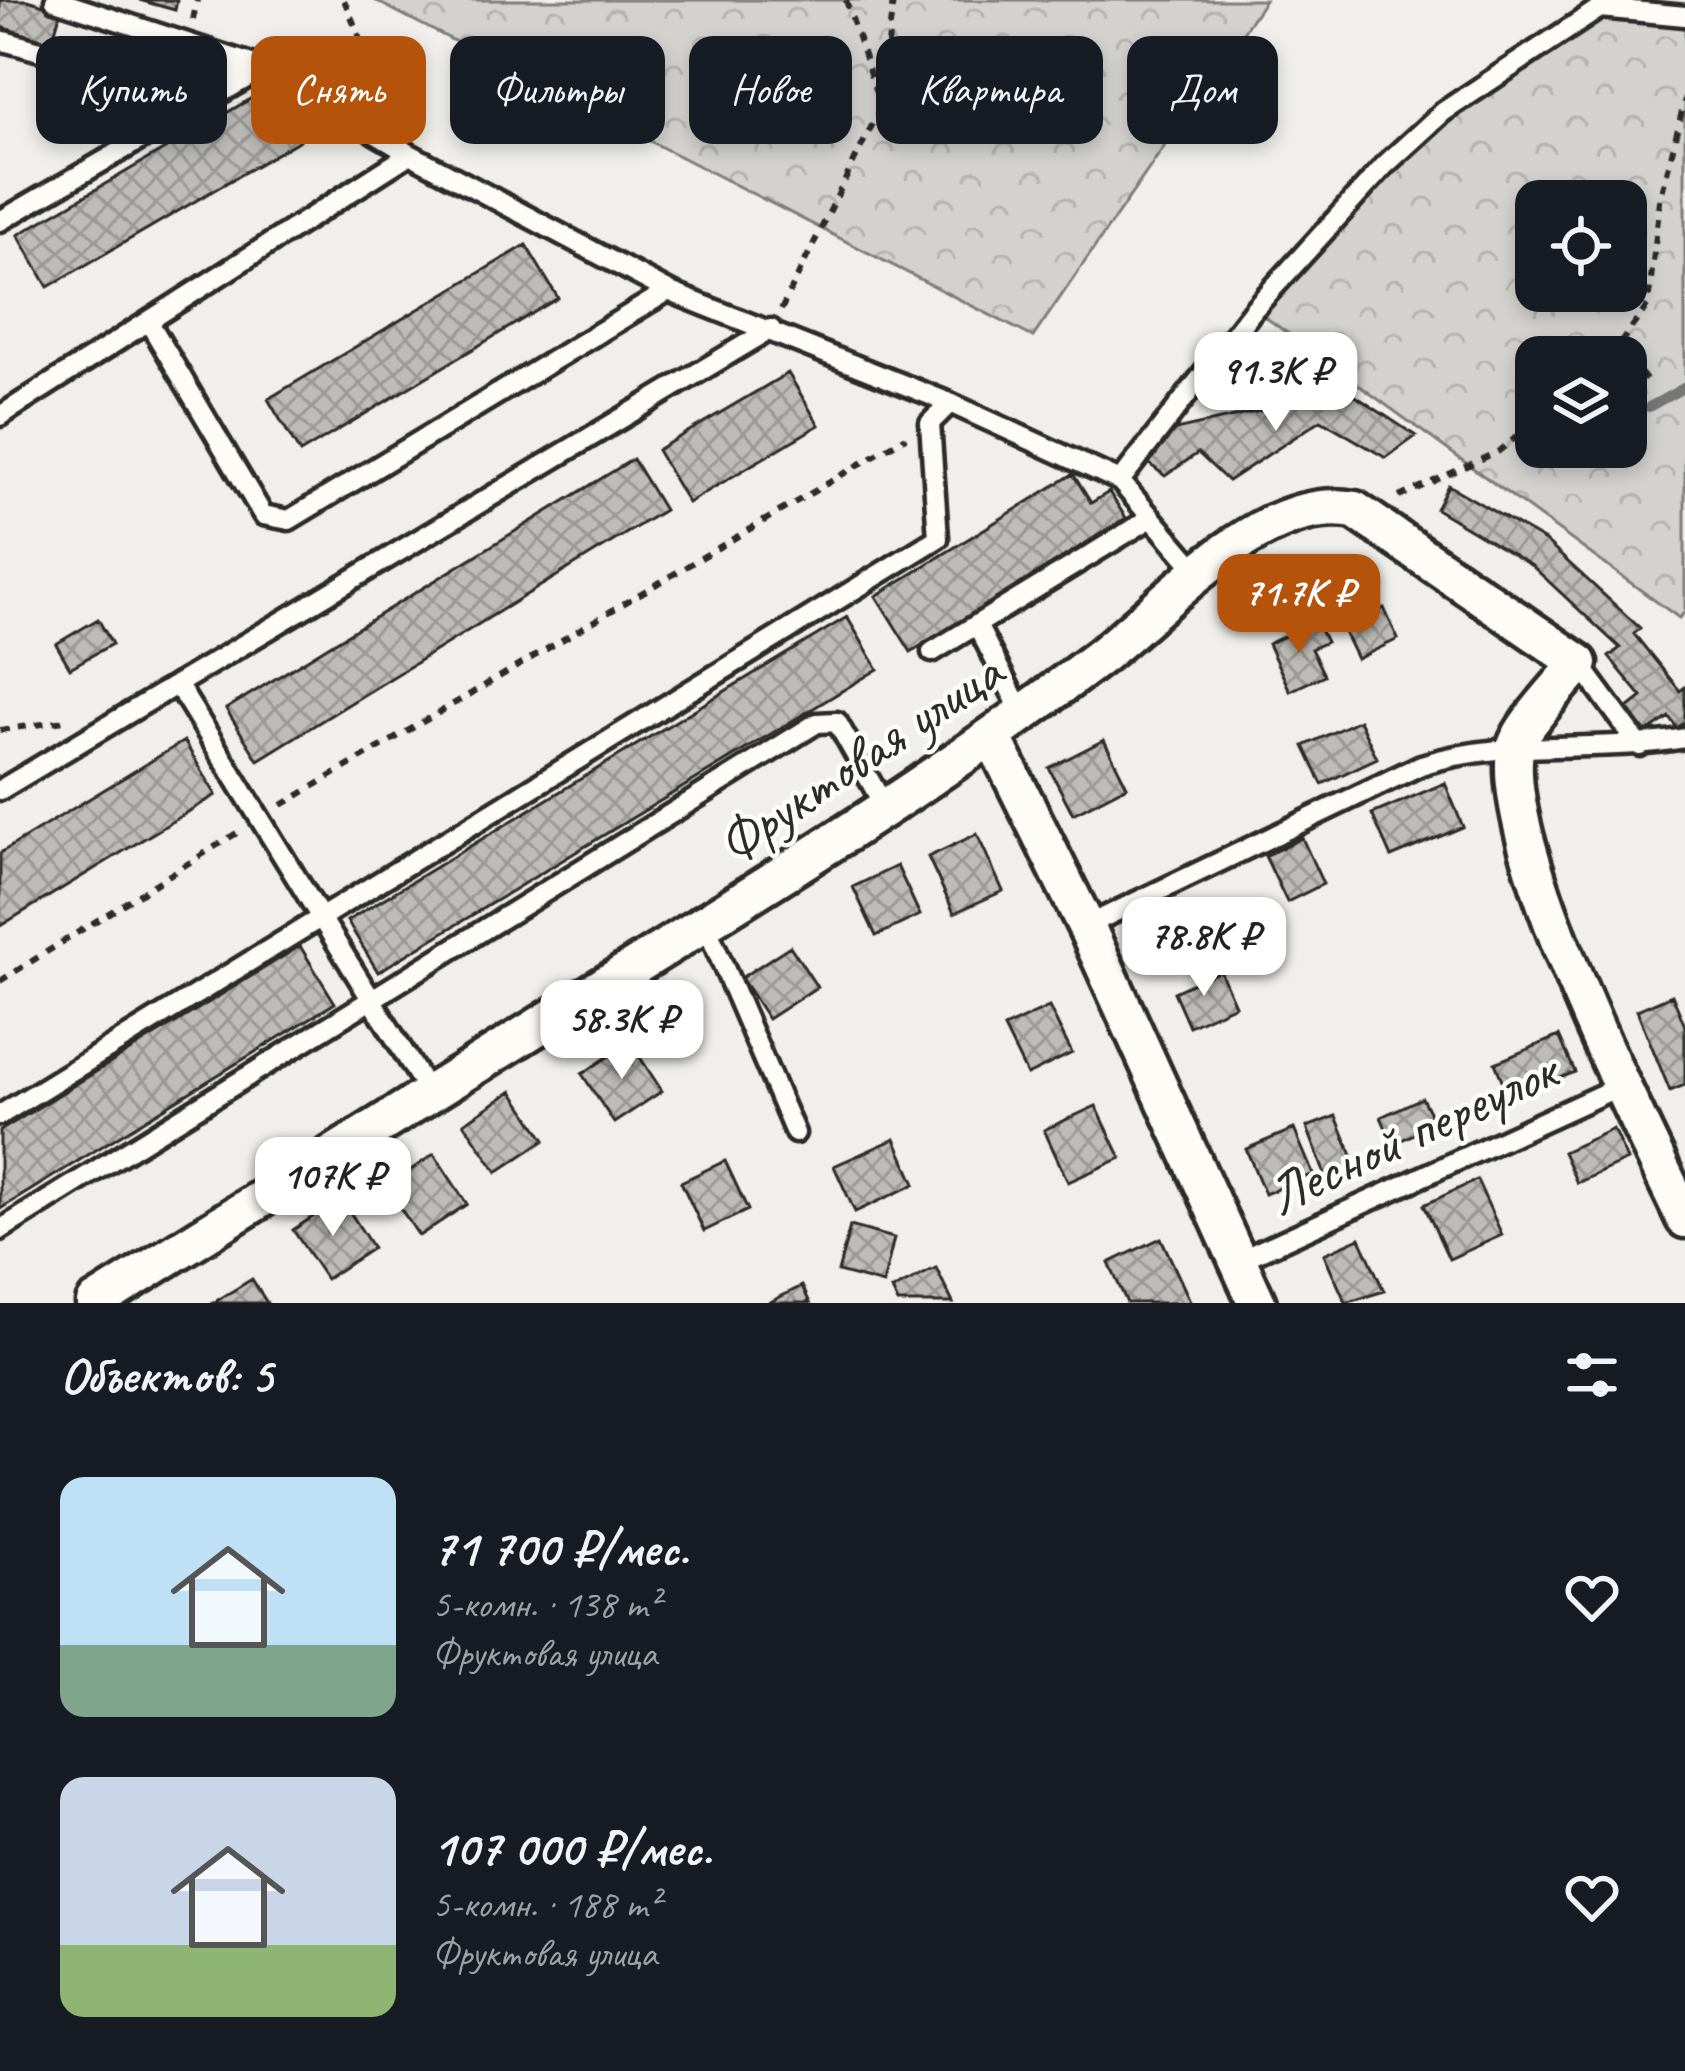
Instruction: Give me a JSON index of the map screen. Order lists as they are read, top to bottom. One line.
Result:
{"streets":{"street":["Фруктовая улица"],"lane":["Лесной переулок"]},"page":{"chip":["Купить","Снять","Фильтры","Новое","Квартира","Дом"],"price":["91.3K ₽","71.7K ₽","78.8K ₽","58.3K ₽","107K ₽"],"heading":"Объектов: 5","list":[{"name":"71 700 ₽/мес.","note":"5-комн. · 138 m² · Фруктовая улица"},{"name":"107 000 ₽/мес.","note":"5-комн. · 188 m² · Фруктовая улица"}]}}
